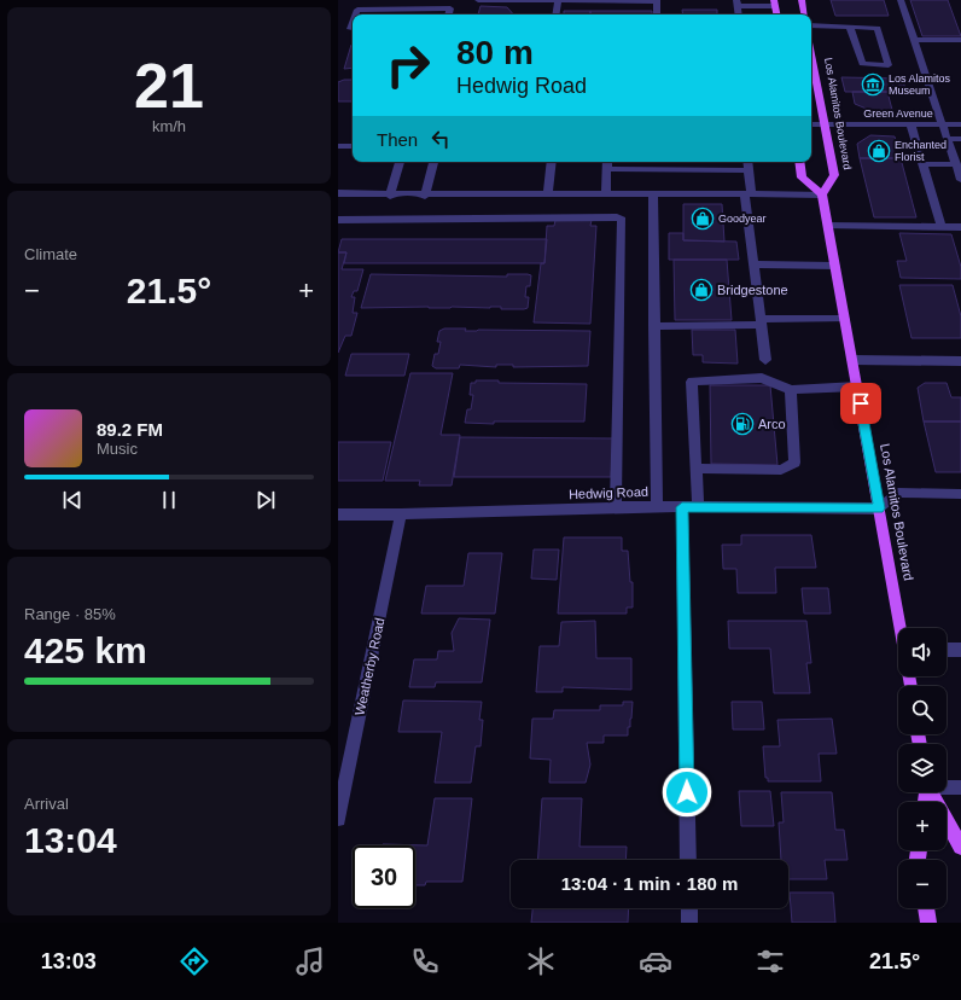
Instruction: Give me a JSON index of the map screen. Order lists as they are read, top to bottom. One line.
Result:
{"streets":{"main road":["Los Alamitos Boulevard"],"street":["Green Avenue","Hedwig Road","Weatherby Road"]},"crossings":[["Los Alamitos Boulevard","Green Avenue"],["Los Alamitos Boulevard","Hedwig Road"],["Hedwig Road","Weatherby Road"]],"places":{"museum":["Los Alamitos Museum"],"shop":["Enchanted Florist","Goodyear","Bridgestone"],"fuel station":["Arco"]},"page":{"tile":[["21","km/h"],"Climate",["Range · 85%","425 km"],["Arrival","13:04"]],"turn":["80 m","Hedwig Road"],"then":"Then","heat":["−","21.5°","+"],"song":["89.2 FM","Music"],"map_buttons":["+","−"],"limit":"30","trip":"13:04 · 1 min · 180 m","tabs":["13:03","21.5°"]}}
